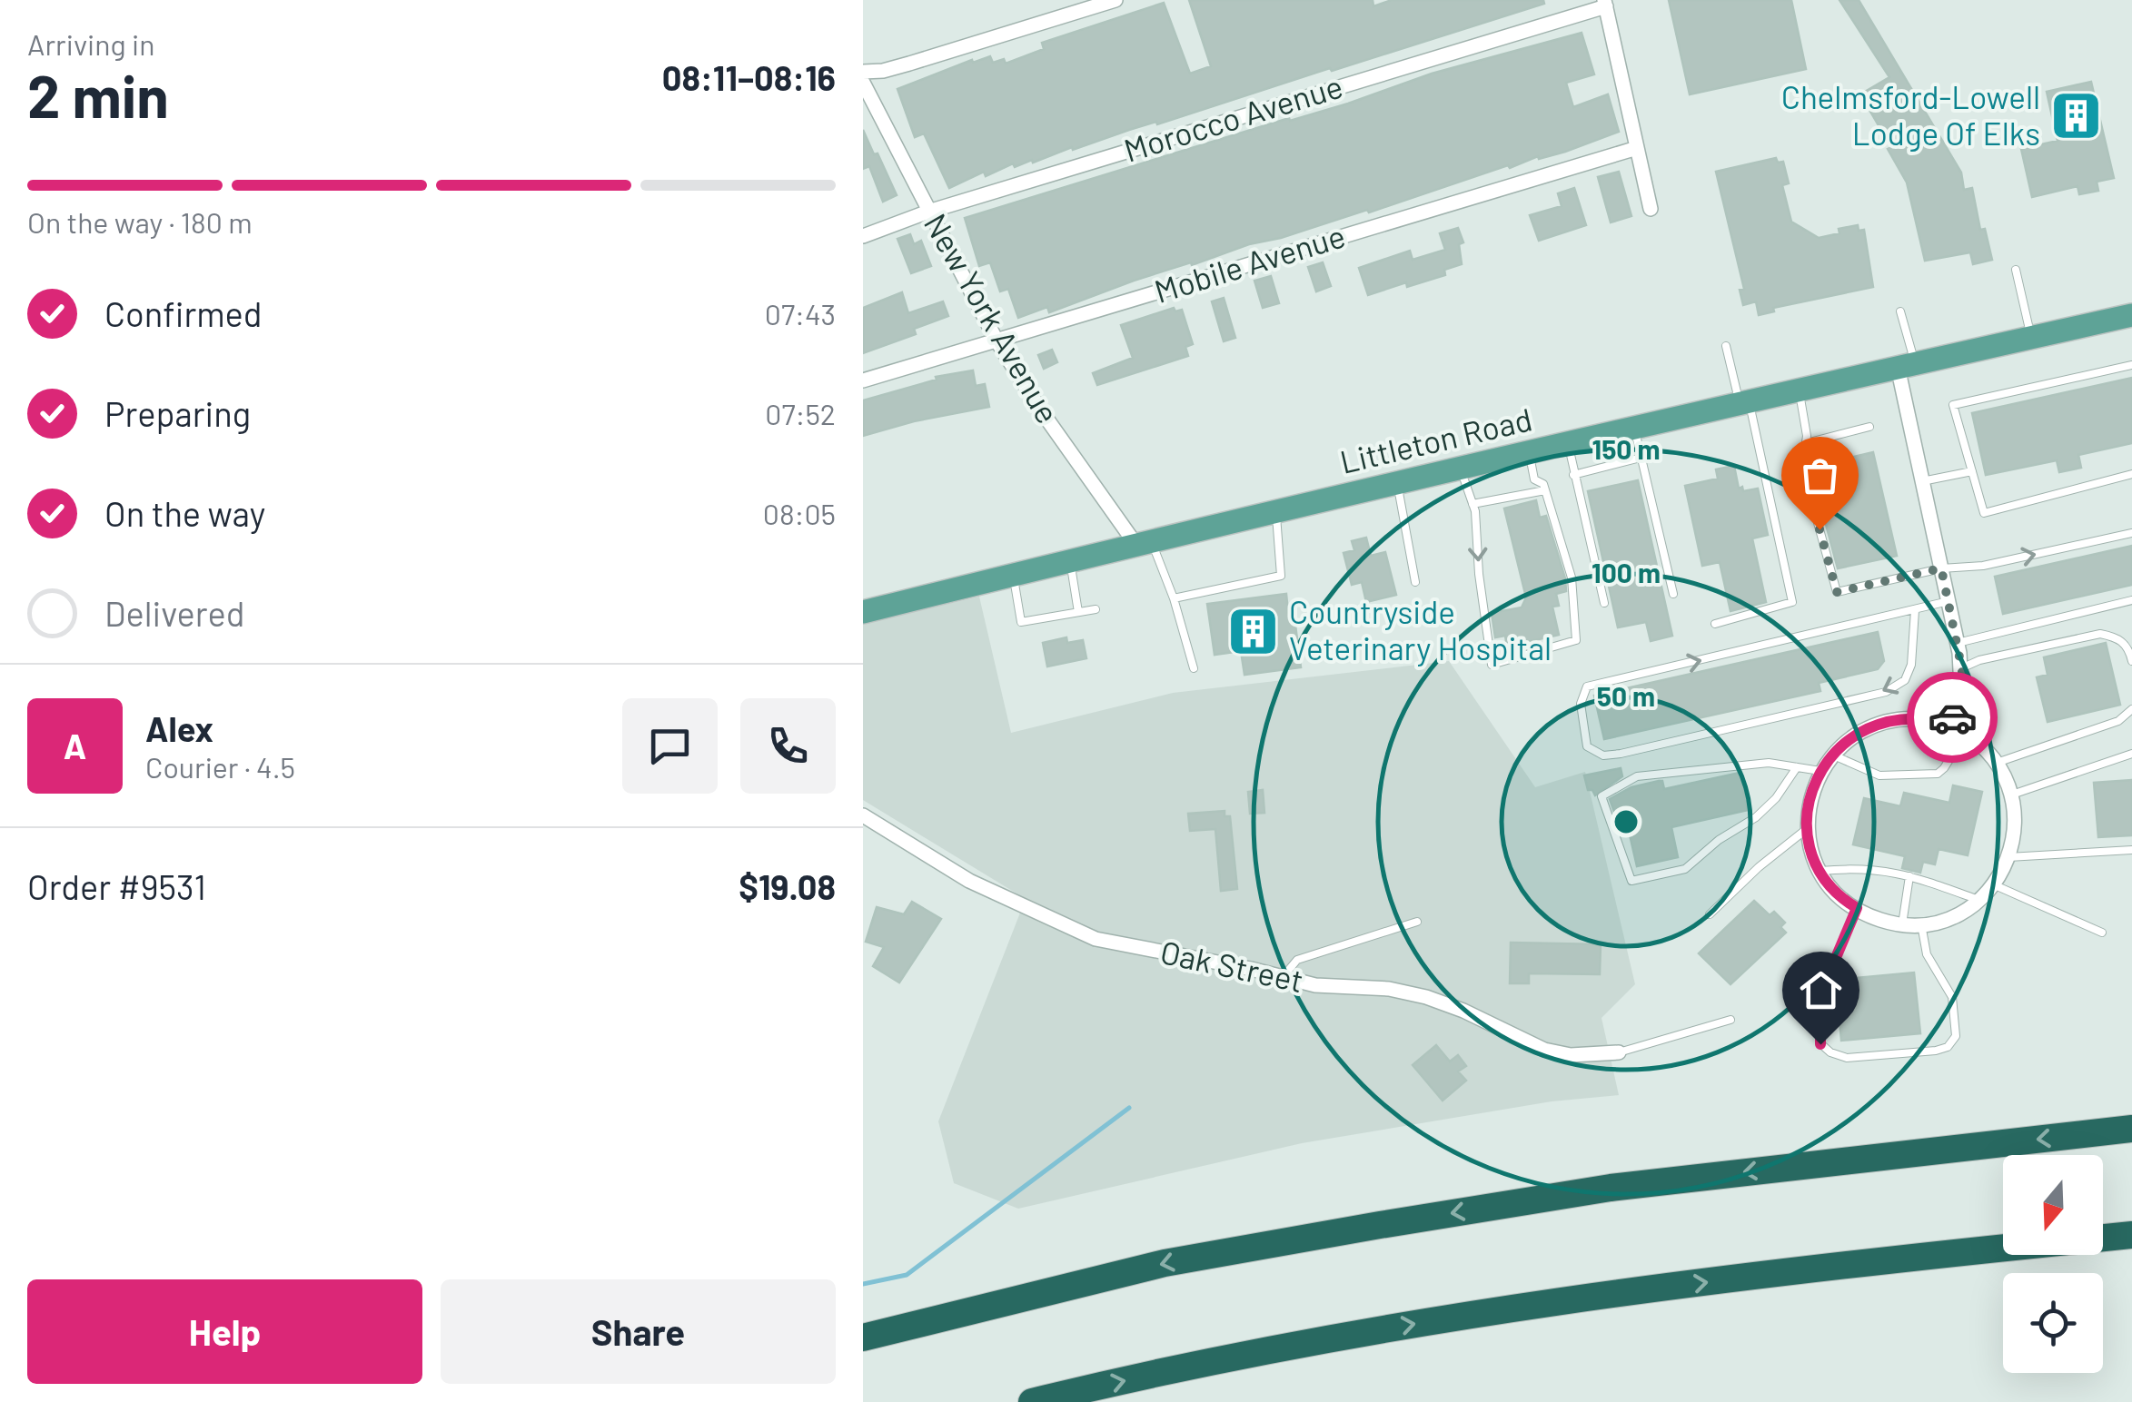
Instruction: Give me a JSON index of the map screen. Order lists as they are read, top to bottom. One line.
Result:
{"streets":{"main road":["Littleton Road"],"street":["Morocco Avenue","Mobile Avenue","New York Avenue","Oak Street"]},"crossings":[["Morocco Avenue","New York Avenue"],["Mobile Avenue","New York Avenue"],["New York Avenue","Littleton Road"]],"places":{"building":["Chelmsford-Lowell Lodge Of Elks","Countryside Veterinary Hospital"]},"north":"bottom","page":{"heading":["2 min","Arriving in","08:11–08:16"],"panel":["Alex","Courier · 4.5","Order #9531","$19.08"],"bar":"On the way · 180 m","list":[["Confirmed","07:43"],["Preparing","07:52"],["On the way","08:05"],"Delivered"],"round":"A","buttons":["Help","Share"]},"rings":["150 m","100 m","50 m"]}
